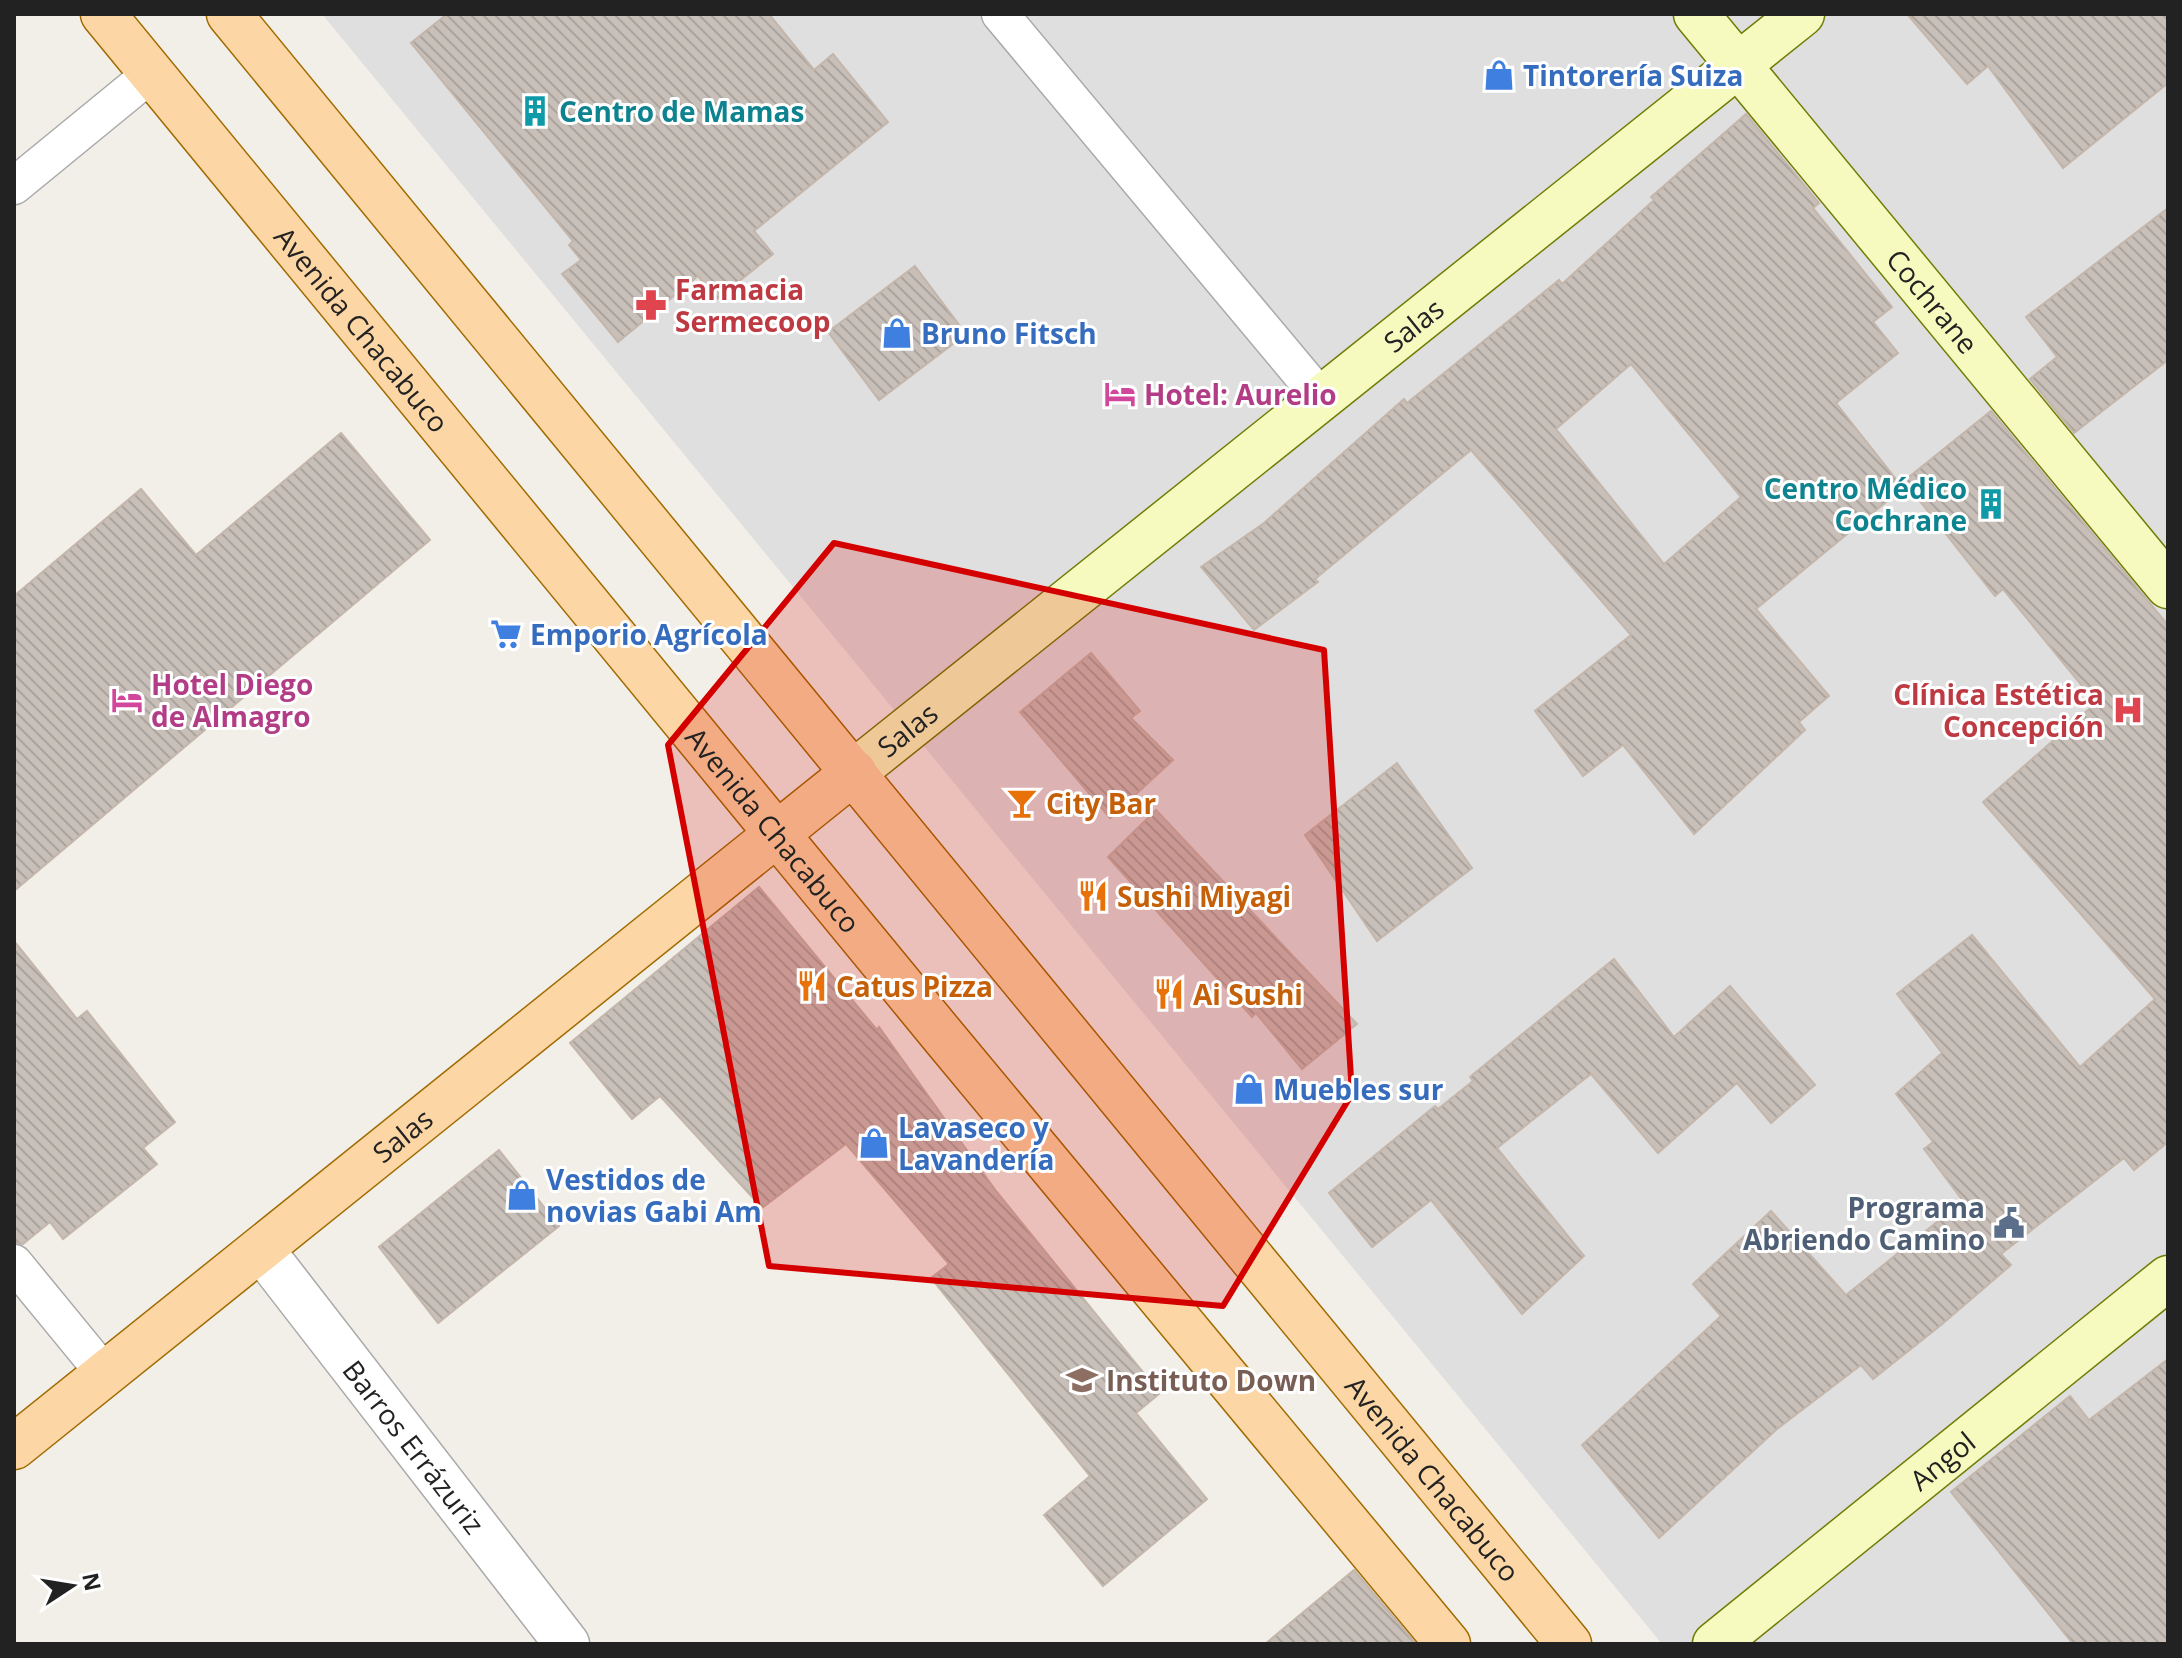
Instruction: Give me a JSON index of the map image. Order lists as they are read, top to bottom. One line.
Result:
{"streets":{"main road":["Salas","Avenida Chacabuco"],"street":["Cochrane","Barros Errázuriz","Angol"]},"crossings":[["Cochrane","Salas"],["Salas","Avenida Chacabuco"],["Salas","Barros Errázuriz"]],"places":{"shop":["Tintorería Suiza","Bruno Fitsch","Muebles sur","Lavaseco y Lavandería","Vestidos de novias Gabi Am"],"building":["Centro de Mamas","Centro Médico Cochrane"],"pharmacy":["Farmacia Sermecoop"],"hotel":["Hotel: Aurelio","Hotel Diego de Almagro"],"supermarket":["Emporio Agrícola"],"hospital":["Clínica Estética Concepción"],"bar":["City Bar"],"restaurant":["Sushi Miyagi","Catus Pizza","Ai Sushi"],"public building":["Programa Abriendo Camino"],"school or university":["Instituto Down"]},"north":"right"}
